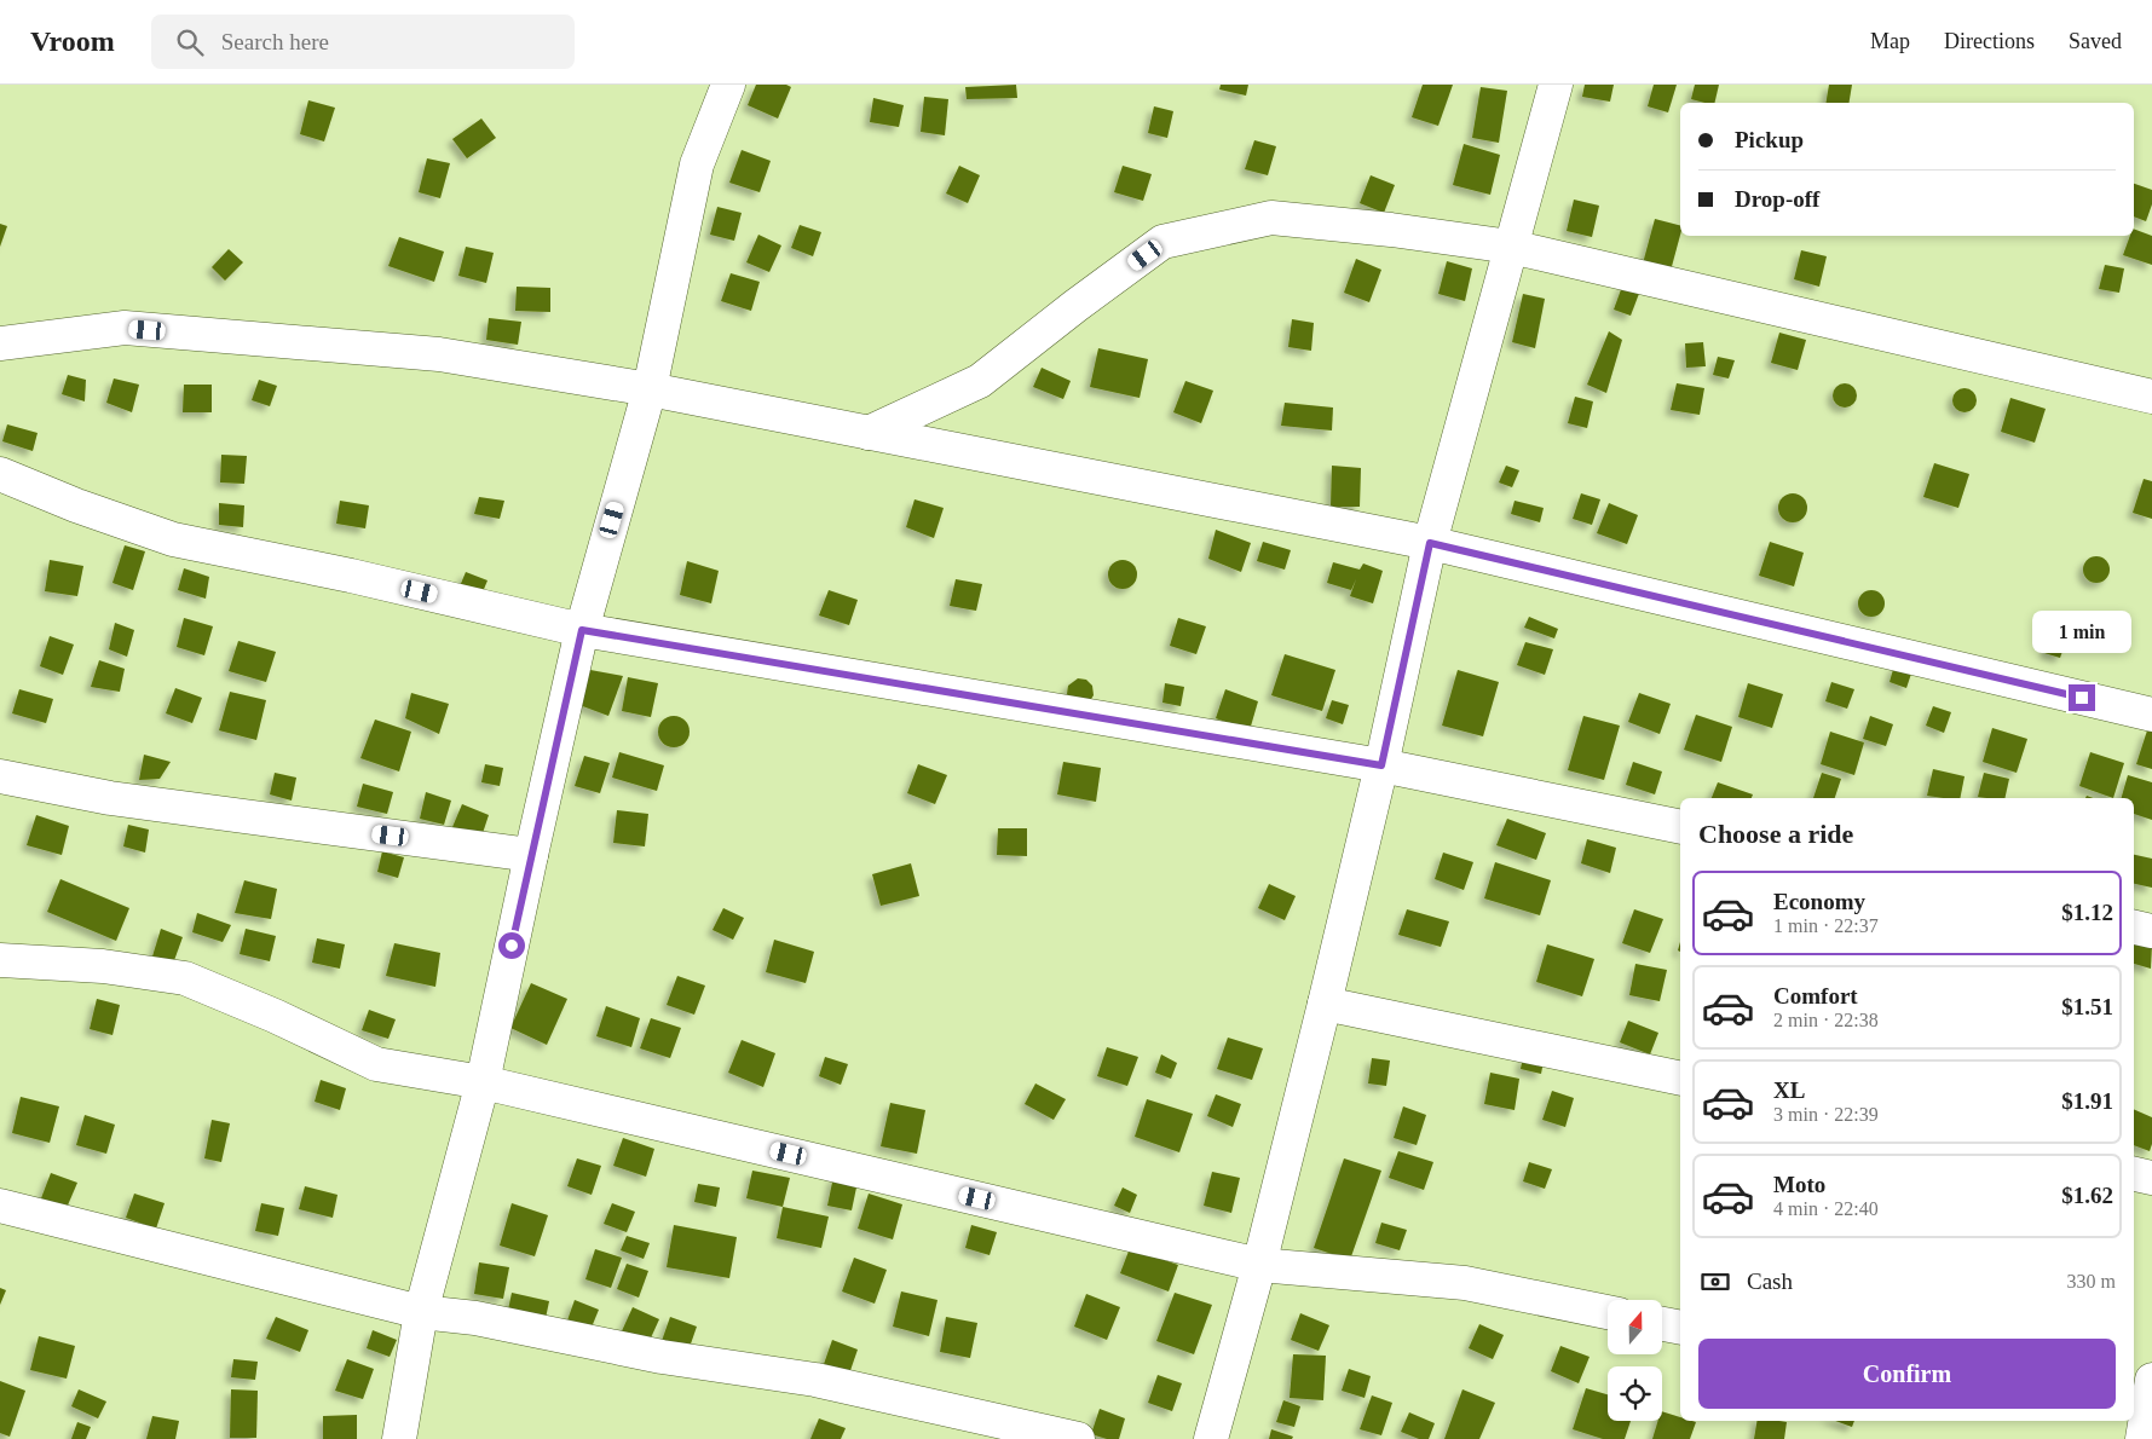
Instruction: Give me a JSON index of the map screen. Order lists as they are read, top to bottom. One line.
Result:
{"north":"top","page":{"header":"Vroom","search":"Search here","nav":["Map","Directions","Saved"],"banner":["Pickup","Drop-off"],"bubble":"1 min","heading":"Choose a ride","list":[{"name":"Economy","note":"1 min · 22:37","value":"$1.12"},{"name":"Comfort","note":"2 min · 22:38","value":"$1.51"},{"name":"XL","note":"3 min · 22:39","value":"$1.91"},{"name":"Moto","note":"4 min · 22:40","value":"$1.62"}],"pay":["Cash","330 m"],"buttons":"Confirm"}}
